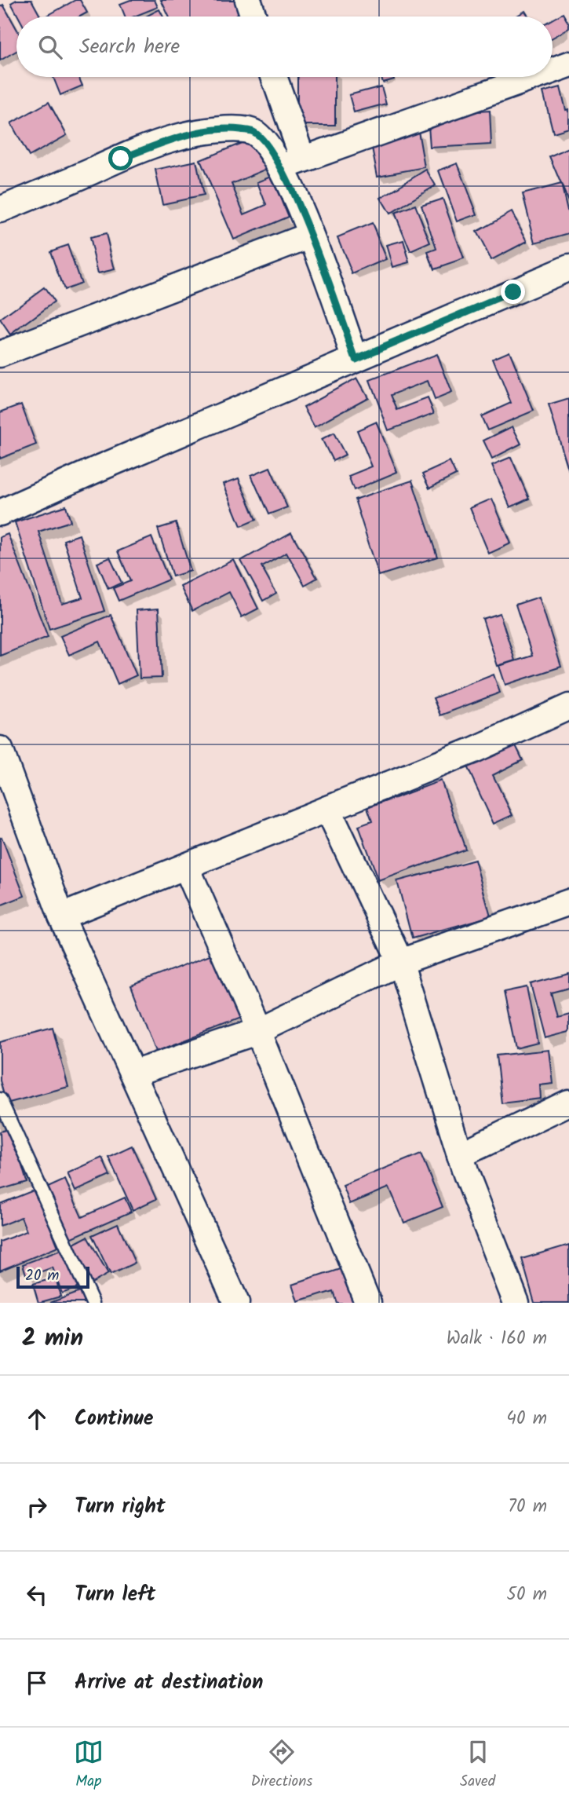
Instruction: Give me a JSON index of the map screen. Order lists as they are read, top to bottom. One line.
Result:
{"scale_bar":"20 m","page":{"search":"Search here","scale":"20 m","heading":["2 min","Walk · 160 m"],"list":[["Continue","40 m"],["Turn right","70 m"],["Turn left","50 m"],"Arrive at destination"],"nav":["Map","Directions","Saved"]}}
